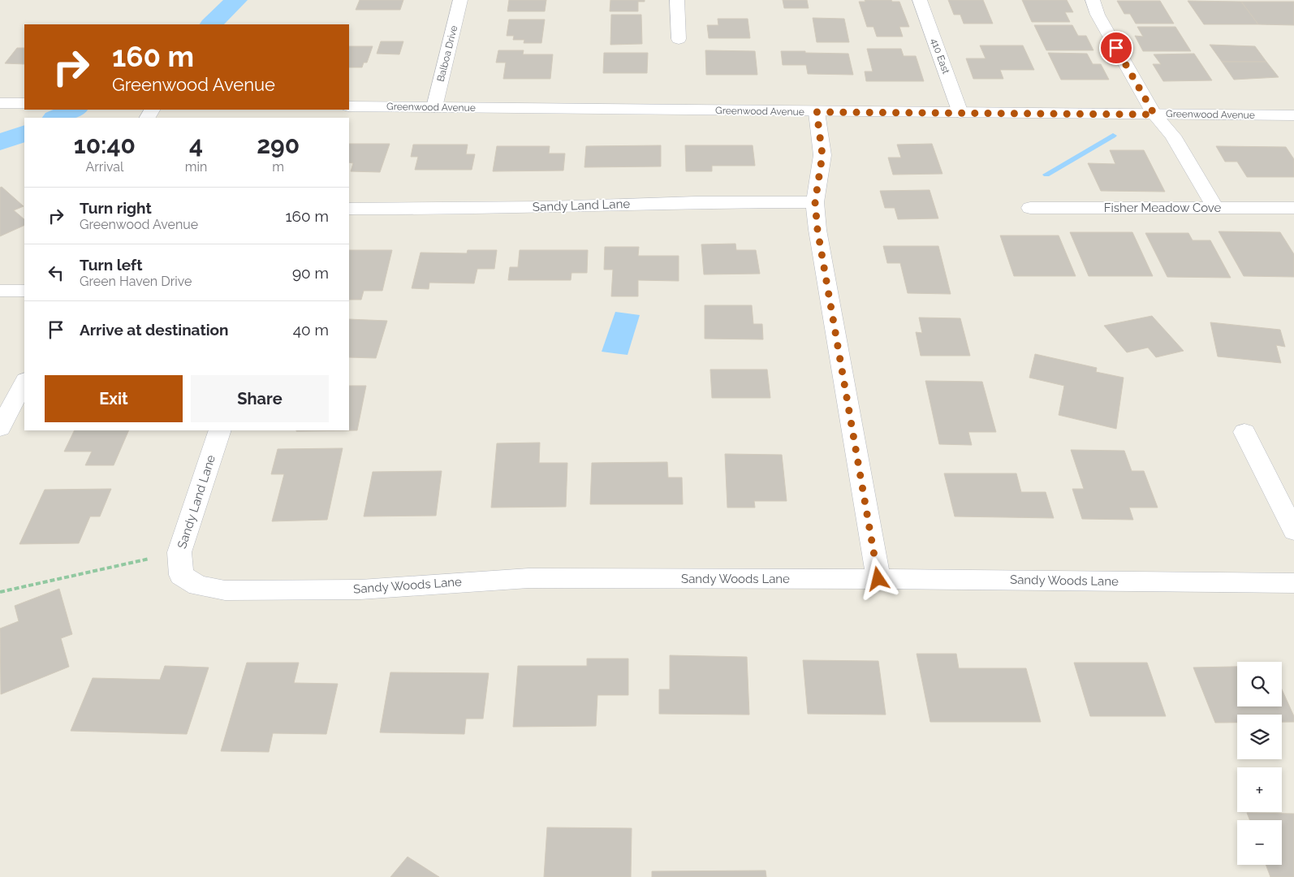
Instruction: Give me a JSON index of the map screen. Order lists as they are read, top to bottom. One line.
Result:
{"streets":{"street":["Balboa Drive","410 East","Greenwood Avenue","Sandy Land Lane","Fisher Meadow Cove","Sandy Woods Lane"]},"crossings":[["Balboa Drive","Greenwood Avenue"],["410 East","Greenwood Avenue"],["Sandy Land Lane","Sandy Woods Lane"]],"page":{"turn":["160 m","Greenwood Avenue"],"eta":["10:40","Arrival","4","min","290","m"],"list":[{"name":"Turn right","note":"Greenwood Avenue","value":"160 m"},{"name":"Turn left","note":"Green Haven Drive","value":"90 m"},{"name":"Arrive at destination","value":"40 m"}],"buttons":["Exit","Share"],"map_buttons":["+","−"]}}
